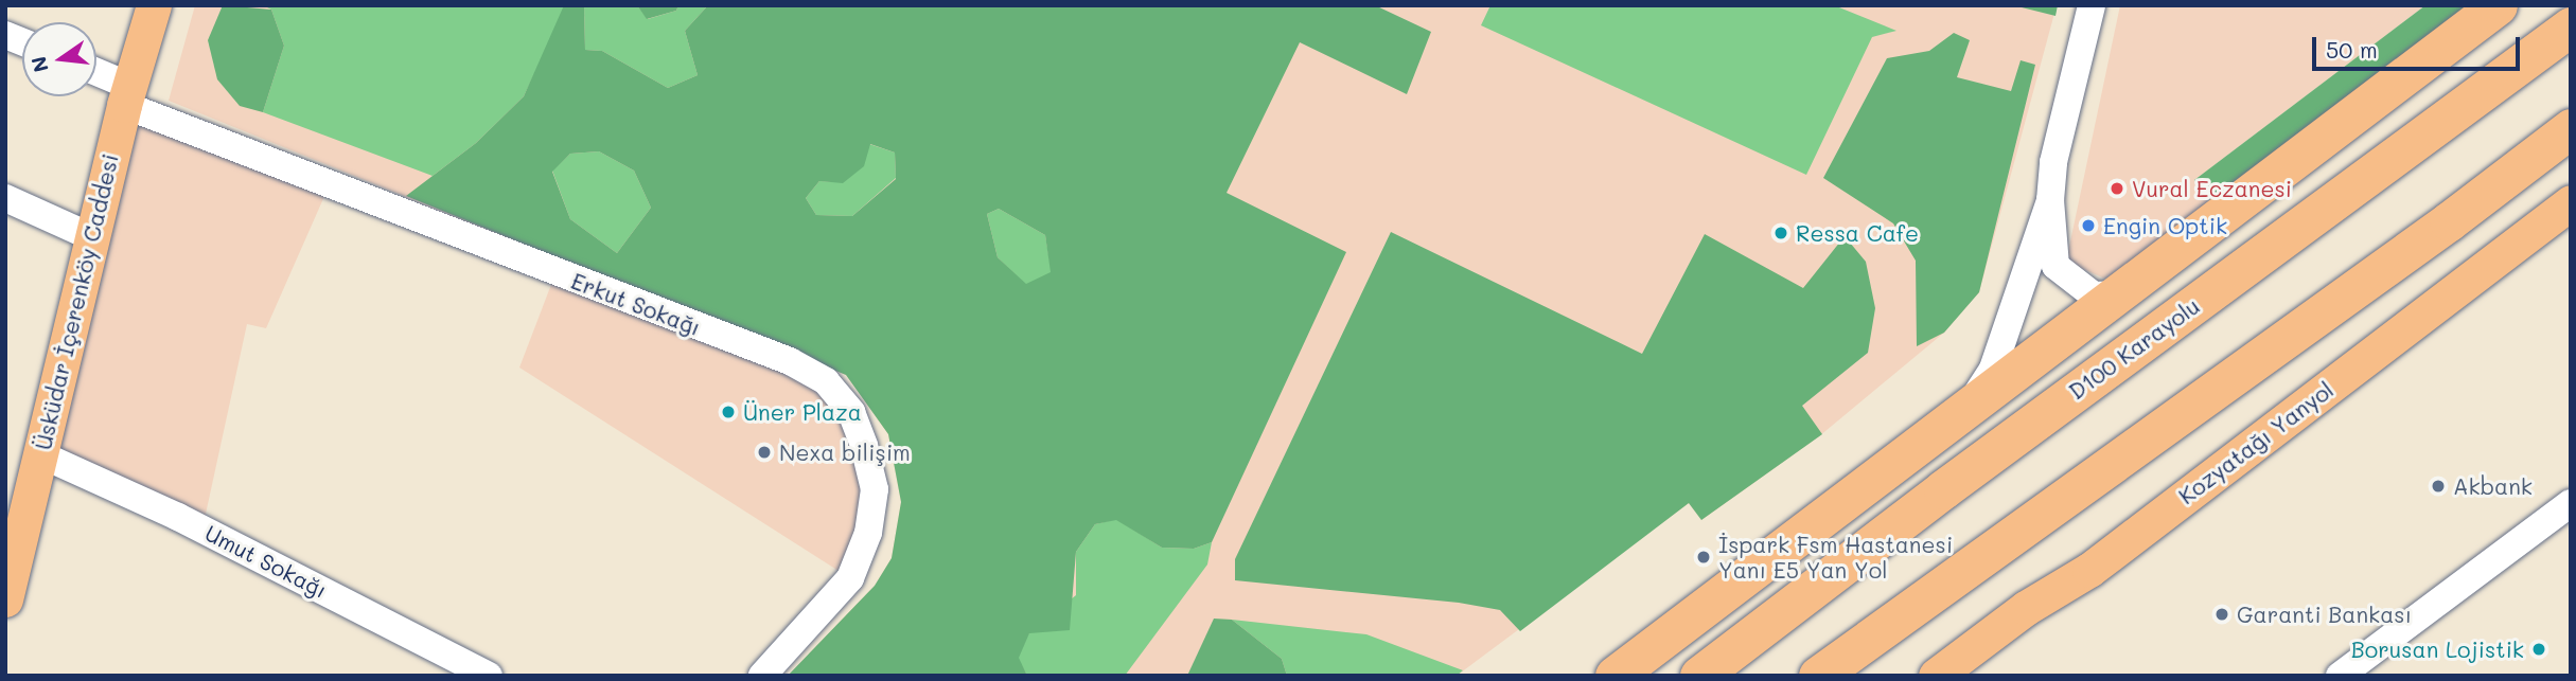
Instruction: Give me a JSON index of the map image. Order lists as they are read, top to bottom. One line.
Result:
{"streets":{"highway":["D100 Karayolu"],"main road":["Üsküdar İçerenköy Caddesi","Kozyatağı Yanyol"],"street":["Erkut Sokağı","Umut Sokağı"]},"crossings":[["Üsküdar İçerenköy Caddesi","Erkut Sokağı"],["Üsküdar İçerenköy Caddesi","Umut Sokağı"]],"places":["Vural Eczanesi","Engin Optik","Ressa Cafe","Üner Plaza","Nexa bilişim","Akbank","İspark Fsm Hastanesi Yanı E5 Yan Yol","Garanti Bankası","Borusan Lojistik"],"scale_bar":"50 m","north":"left"}
